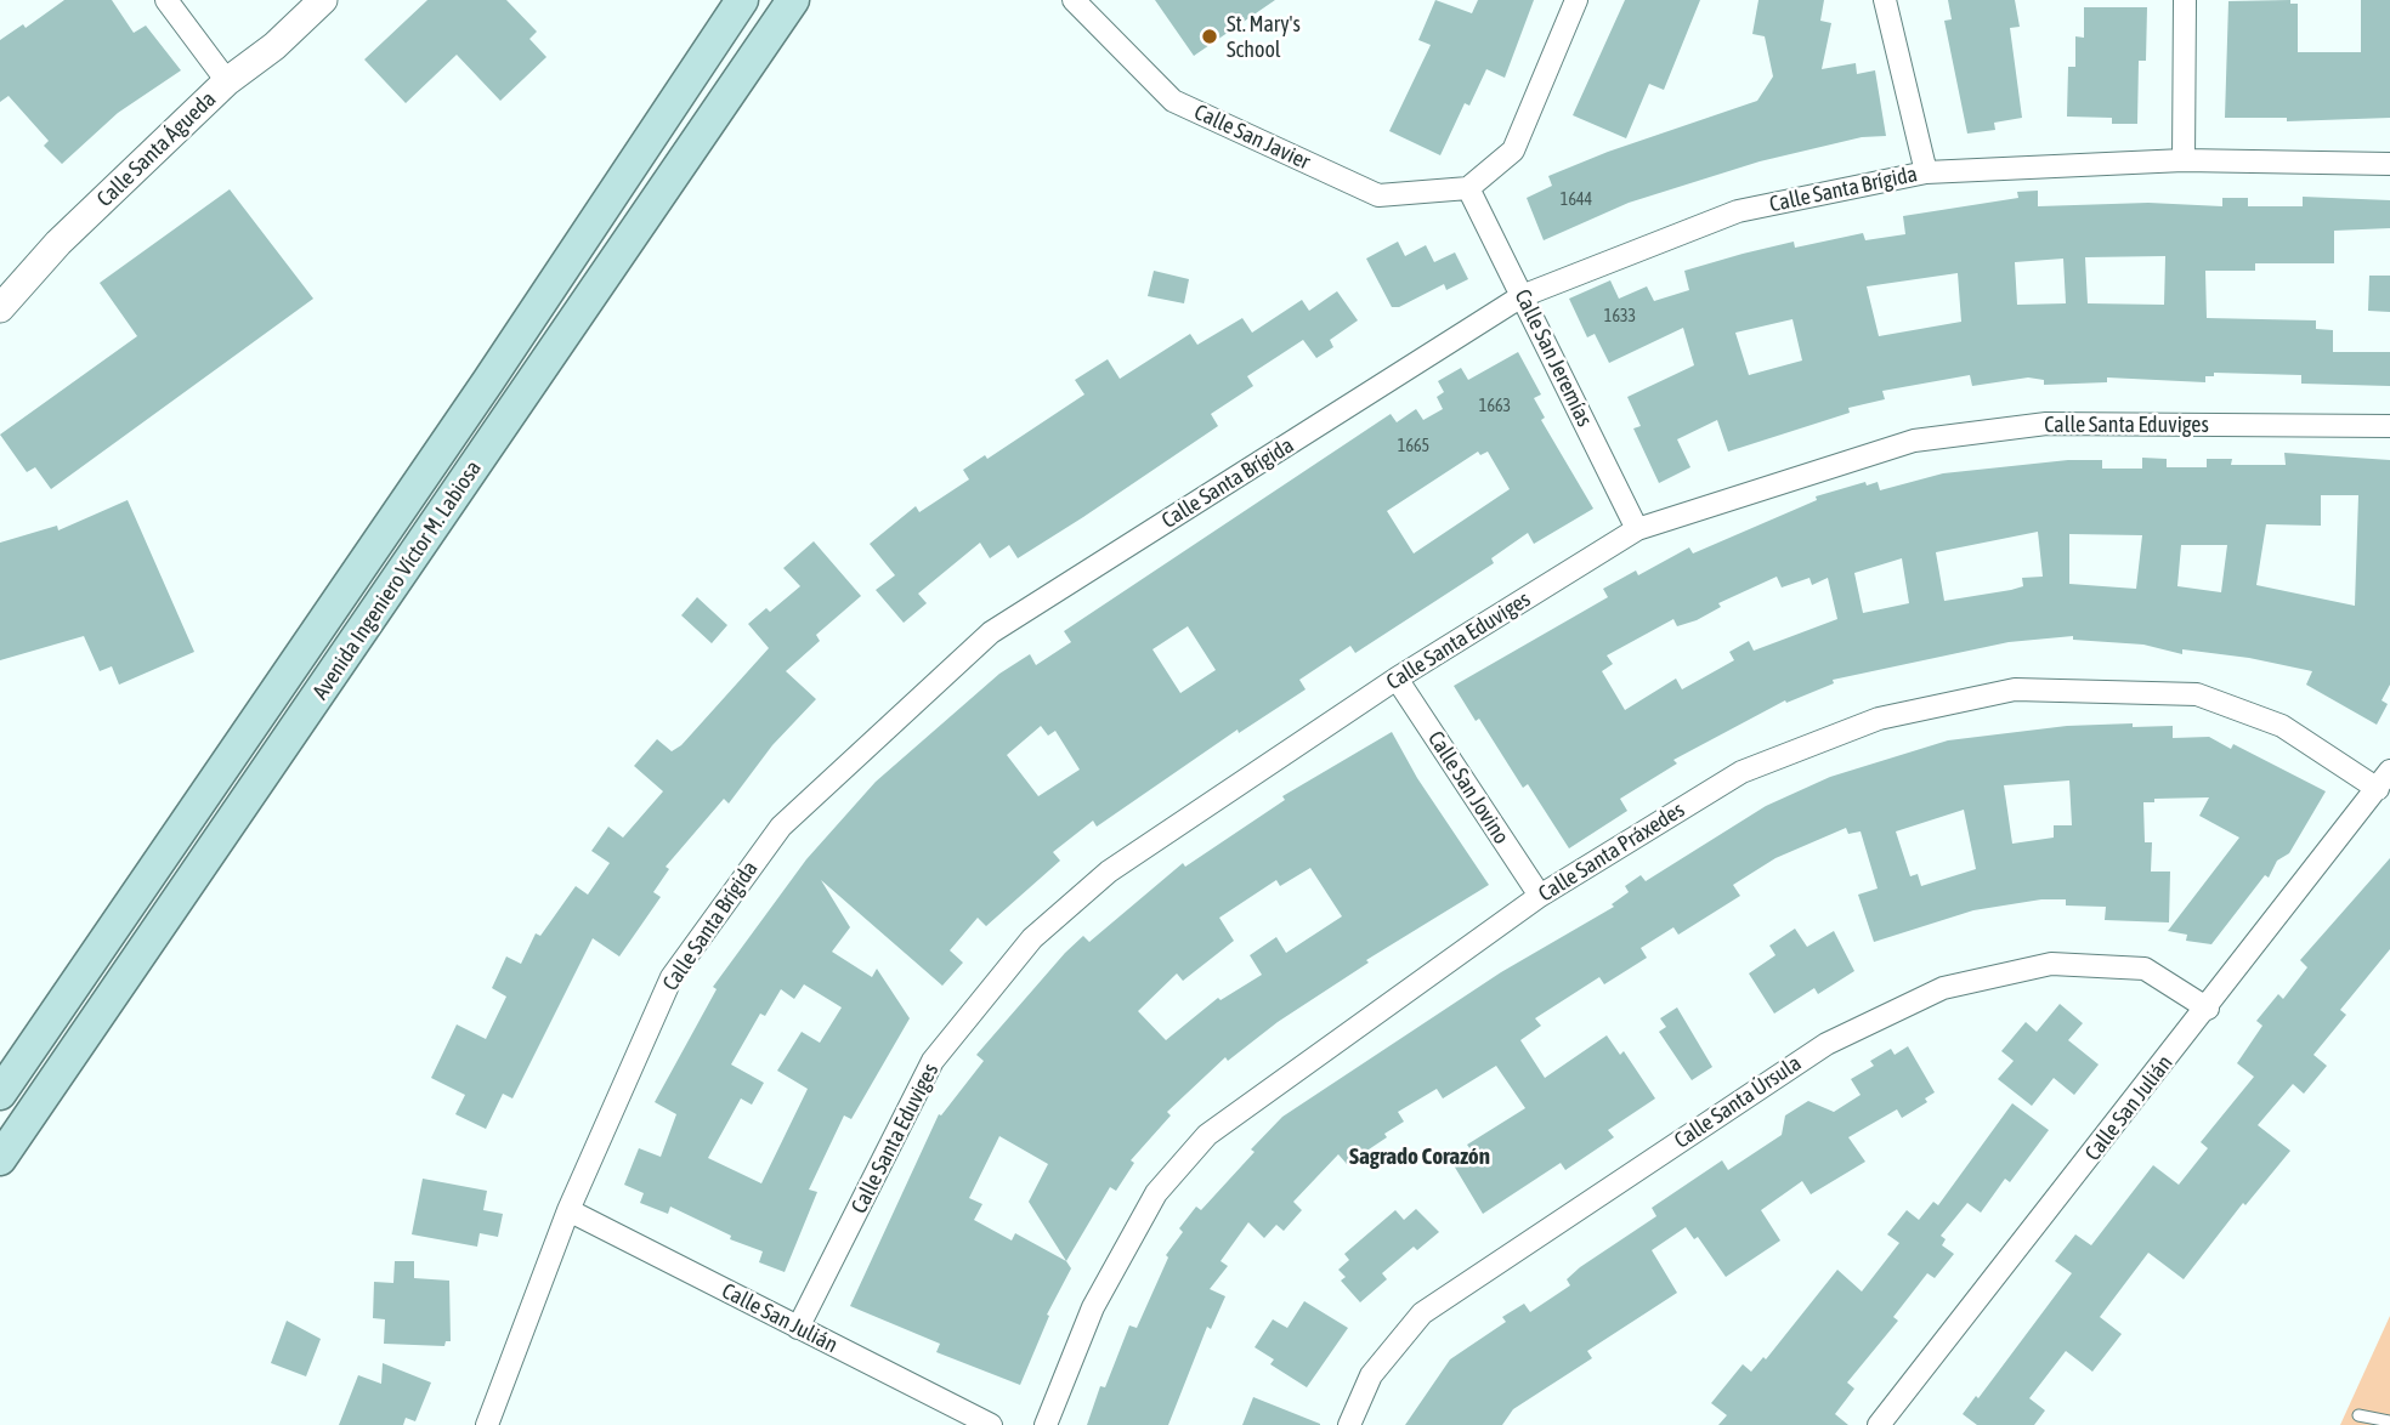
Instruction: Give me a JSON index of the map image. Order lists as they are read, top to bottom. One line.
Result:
{"streets":{"main road":["Avenida Ingeniero Víctor M. Labiosa"],"street":["Calle San Javier","Calle Santa Águeda","Calle Santa Brígida","Calle San Jeremías","Calle Santa Eduviges","Calle San Jovino","Calle Santa Práxedes","Calle Santa Úrsula","Calle San Julián"]},"crossings":[["Calle San Javier","Calle San Jeremías"],["Calle Santa Brígida","Calle San Jeremías"],["Calle Santa Brígida","Calle San Julián"],["Calle San Jeremías","Calle Santa Eduviges"],["Calle Santa Eduviges","Calle San Jovino"],["Calle Santa Eduviges","Calle San Julián"],["Calle San Jovino","Calle Santa Práxedes"],["Calle Santa Práxedes","Calle San Julián"],["Calle Santa Úrsula","Calle San Julián"]],"districts":["Sagrado Corazón"],"places":["St. Mary's School"],"house_numbers":["1644","1633","1663","1665"]}
